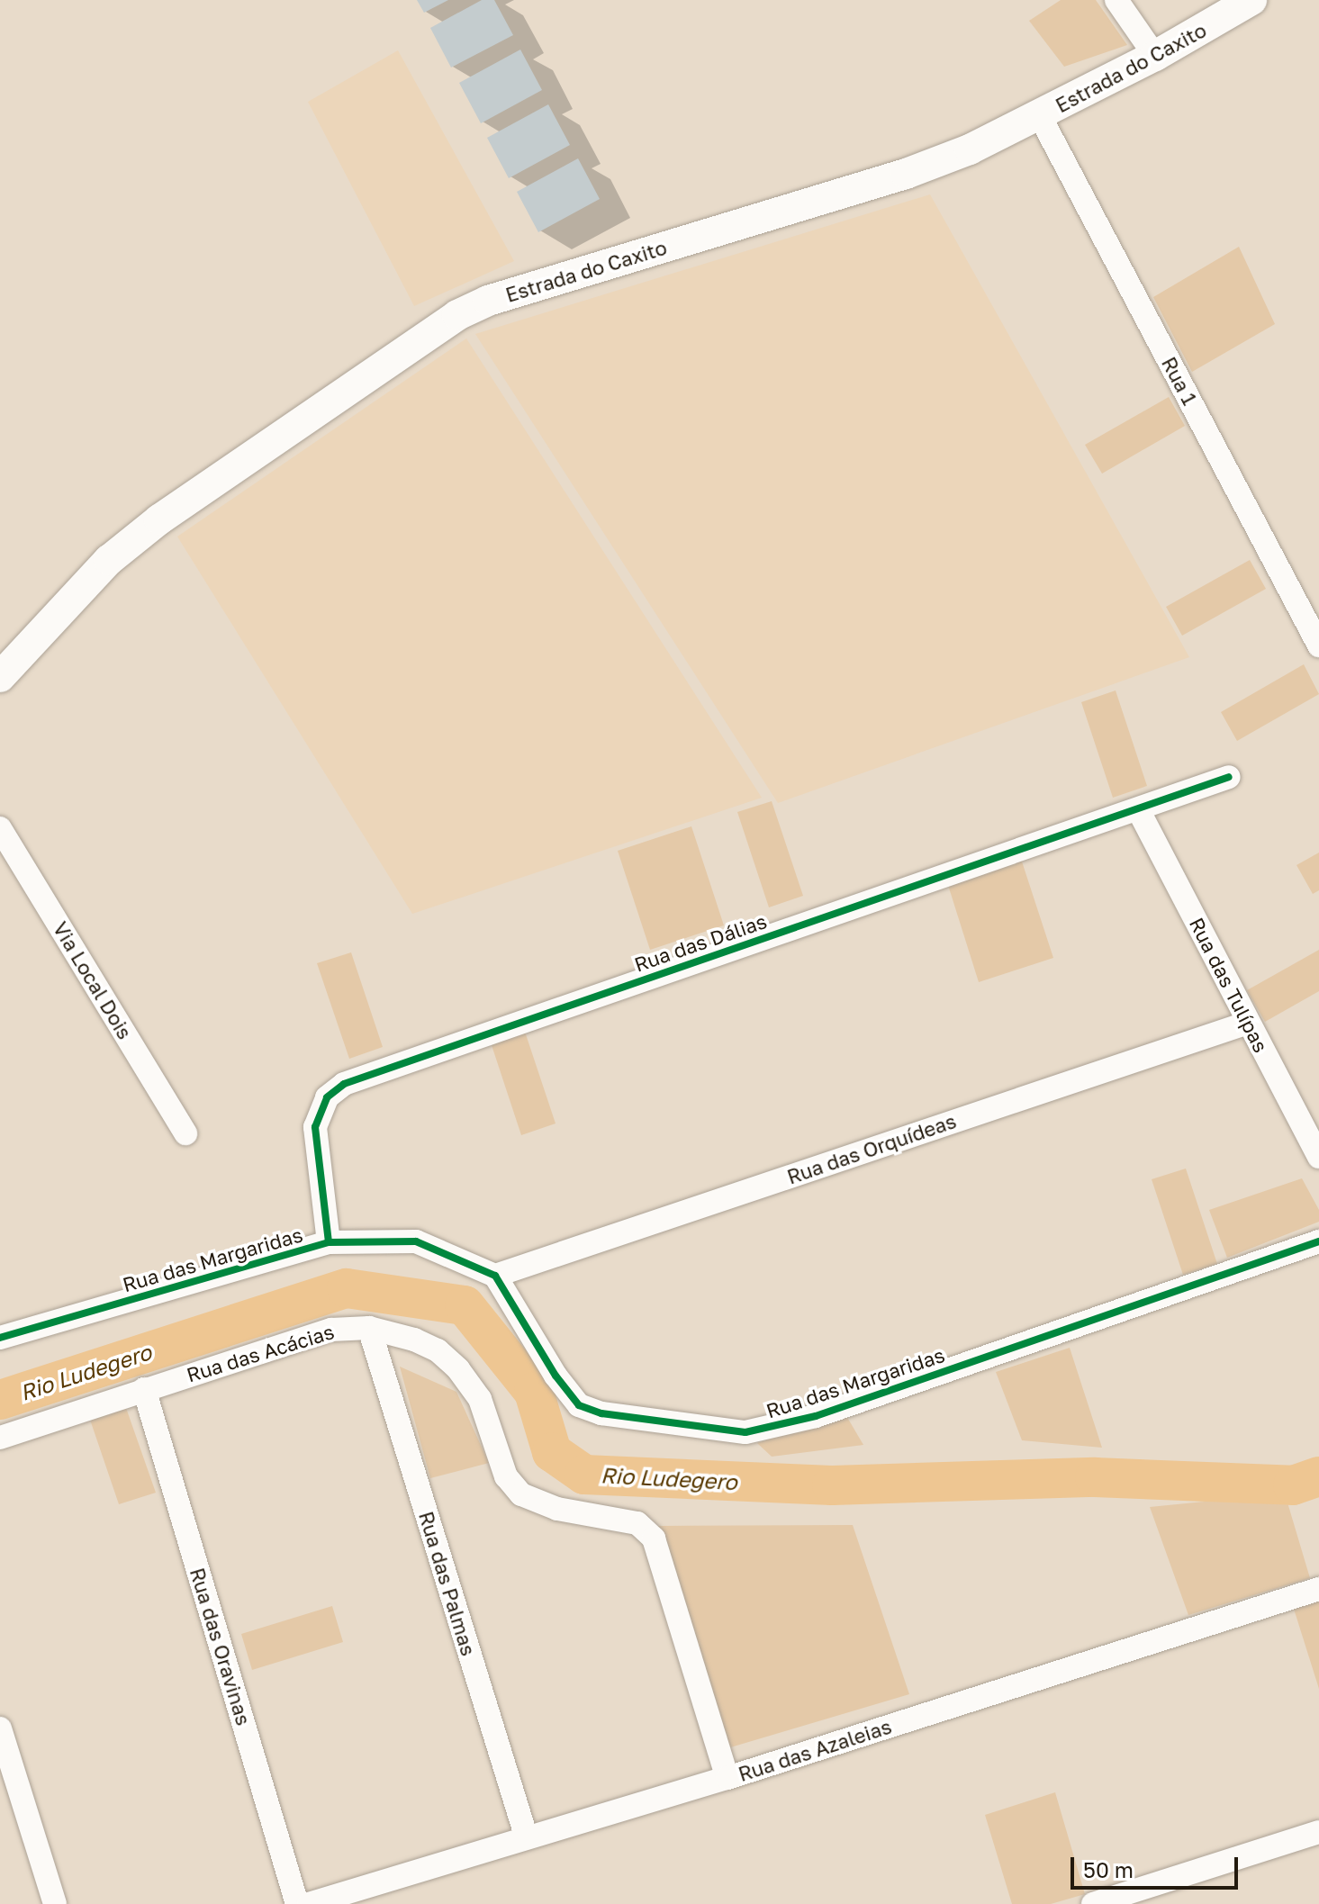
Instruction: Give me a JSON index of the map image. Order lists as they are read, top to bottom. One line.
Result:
{"streets":{"main road":["Estrada do Caxito"],"street":["Rua 1","Rua das Dálias","Via Local Dois","Rua das Tulípas","Rua das Orquídeas","Rua das Margaridas","Rua das Acácias","Rua das Palmas","Rua das Oravinas","Rua das Azaleias"]},"crossings":[["Estrada do Caxito","Rua 1"],["Rua das Dálias","Rua das Tulípas"],["Rua das Dálias","Rua das Margaridas"],["Rua das Tulípas","Rua das Orquídeas"],["Rua das Orquídeas","Rua das Margaridas"],["Rua das Acácias","Rua das Palmas"],["Rua das Acácias","Rua das Oravinas"],["Rua das Acácias","Rua das Azaleias"],["Rua das Palmas","Rua das Azaleias"]],"water":["Rio Ludegero"],"scale_bar":"50 m"}
